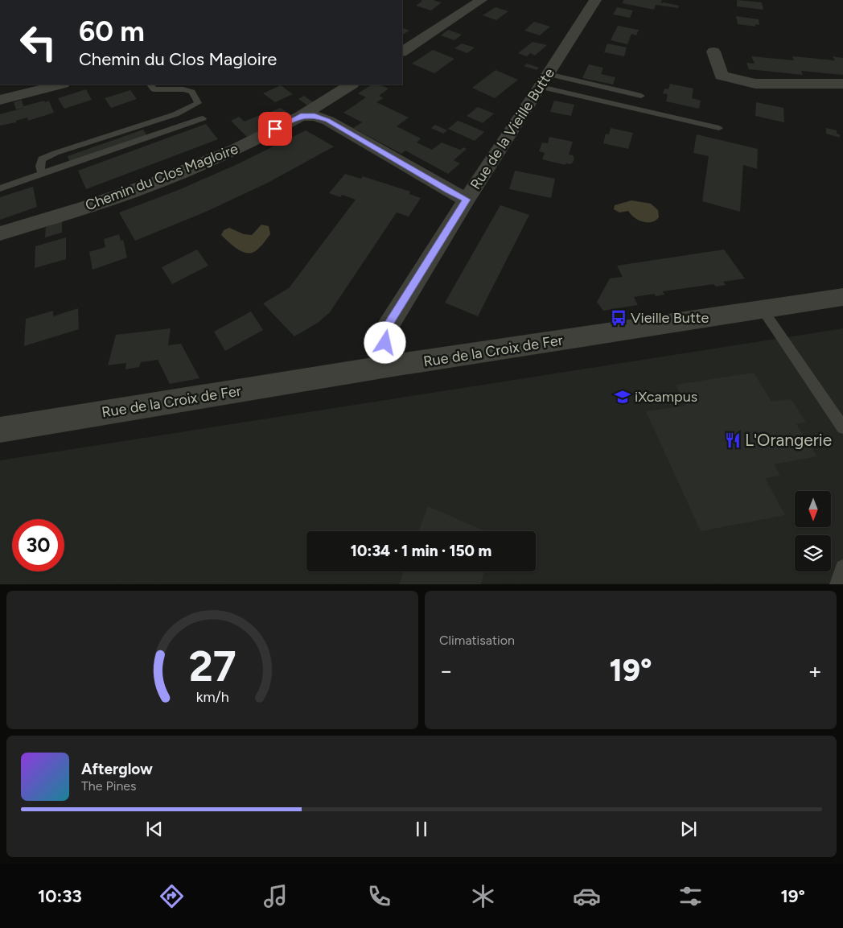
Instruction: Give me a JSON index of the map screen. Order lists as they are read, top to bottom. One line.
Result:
{"streets":{"street":["Rue de la Vieille Butte","Chemin du Clos Magloire","Rue de la Croix de Fer"]},"crossings":[["Rue de la Vieille Butte","Rue de la Croix de Fer"]],"places":{"bus stop":["Vieille Butte"],"school or university":["iXcampus"],"restaurant":["L'Orangerie"]},"north":"bottom","page":{"turn":["60 m","Chemin du Clos Magloire"],"limit":"30","trip":"10:34 · 1 min · 150 m","tile":"Climatisation","heat":["−","19°","+"],"song":["Afterglow","The Pines"],"tabs":["10:33","19°"],"gauge":["27","km/h"]}}
